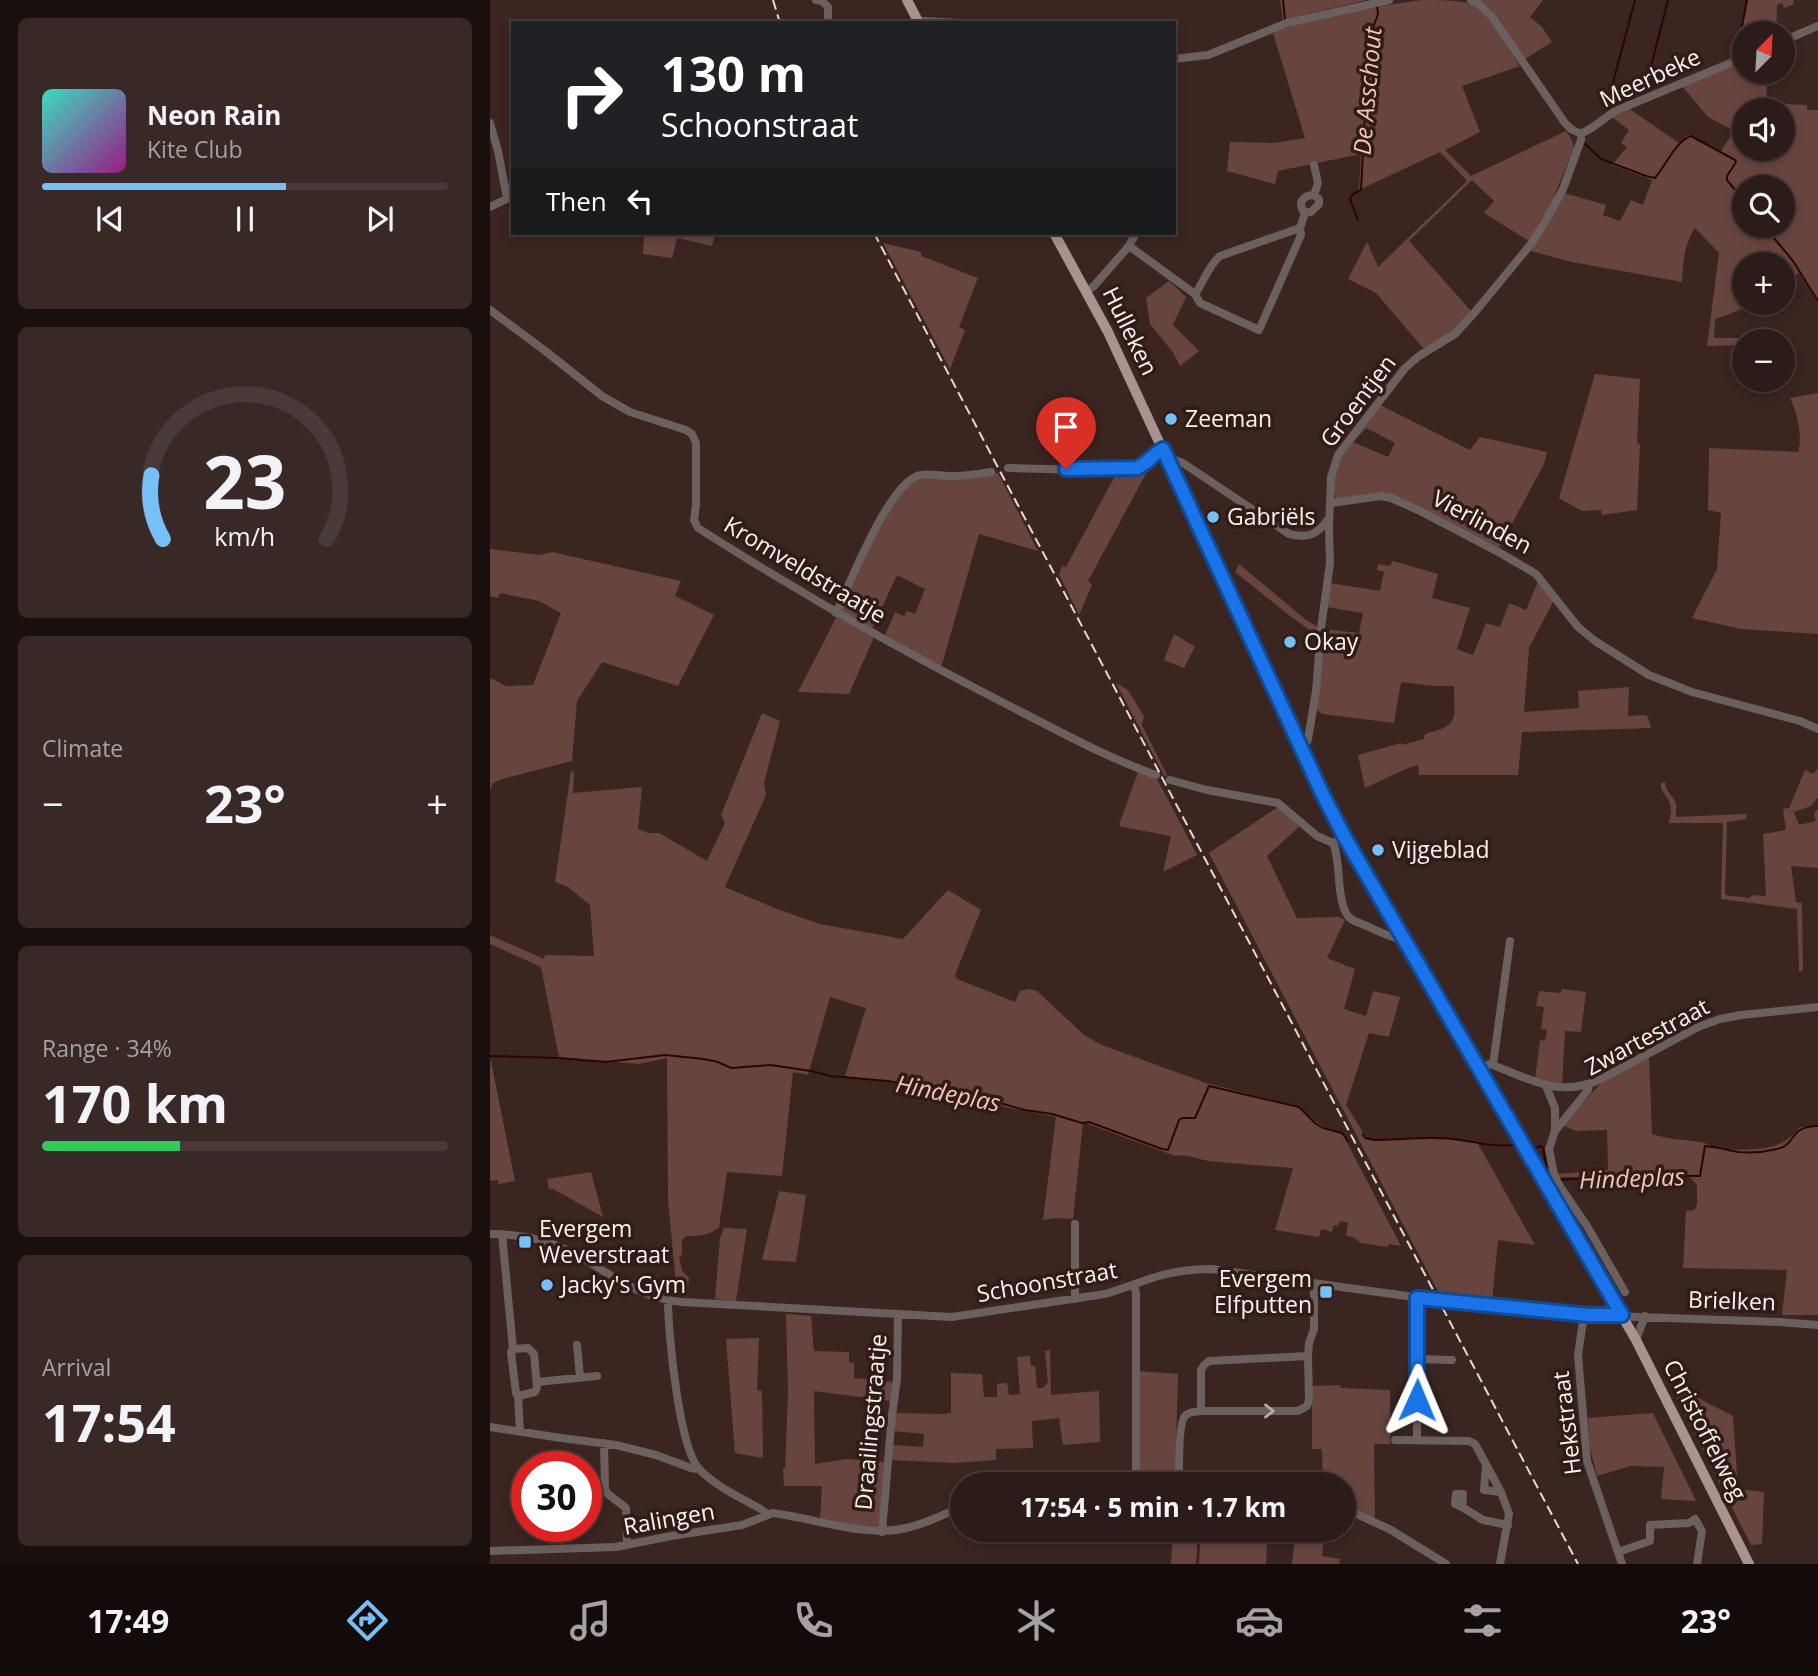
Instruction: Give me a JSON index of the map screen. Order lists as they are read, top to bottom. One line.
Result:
{"streets":{"main road":["Hulleken","Christoffelweg"],"street":["Meerbeke","Groentjen","Vierlinden","Kromveldstraatje","Zwartestraat","Schoonstraat","Brielken","Draailingstraatje","Hekstraat","Ralingen"]},"crossings":[["Meerbeke","Groentjen"],["Hulleken","Groentjen"],["Hulleken","Christoffelweg"],["Groentjen","Vierlinden"],["Schoonstraat","Brielken"],["Schoonstraat","Draailingstraatje"],["Schoonstraat","Hekstraat"],["Schoonstraat","Christoffelweg"],["Brielken","Christoffelweg"],["Draailingstraatje","Ralingen"]],"water":["De Asschout","Hindeplas"],"places":{"other":["Zeeman","Gabriëls","Okay","Vijgeblad","Jacky's Gym"],"transit":["Evergem Weverstraat","Evergem Elfputten"]},"north":"top right","page":{"map_buttons":["+","−"],"turn":["130 m","Schoonstraat"],"song":["Neon Rain","Kite Club"],"then":"Then","tile":["Climate",["Range · 34%","170 km"],["Arrival","17:54"]],"heat":["−","23°","+"],"limit":"30","trip":"17:54 · 5 min · 1.7 km","tabs":["17:49","23°"],"gauge":["23","km/h"]}}
